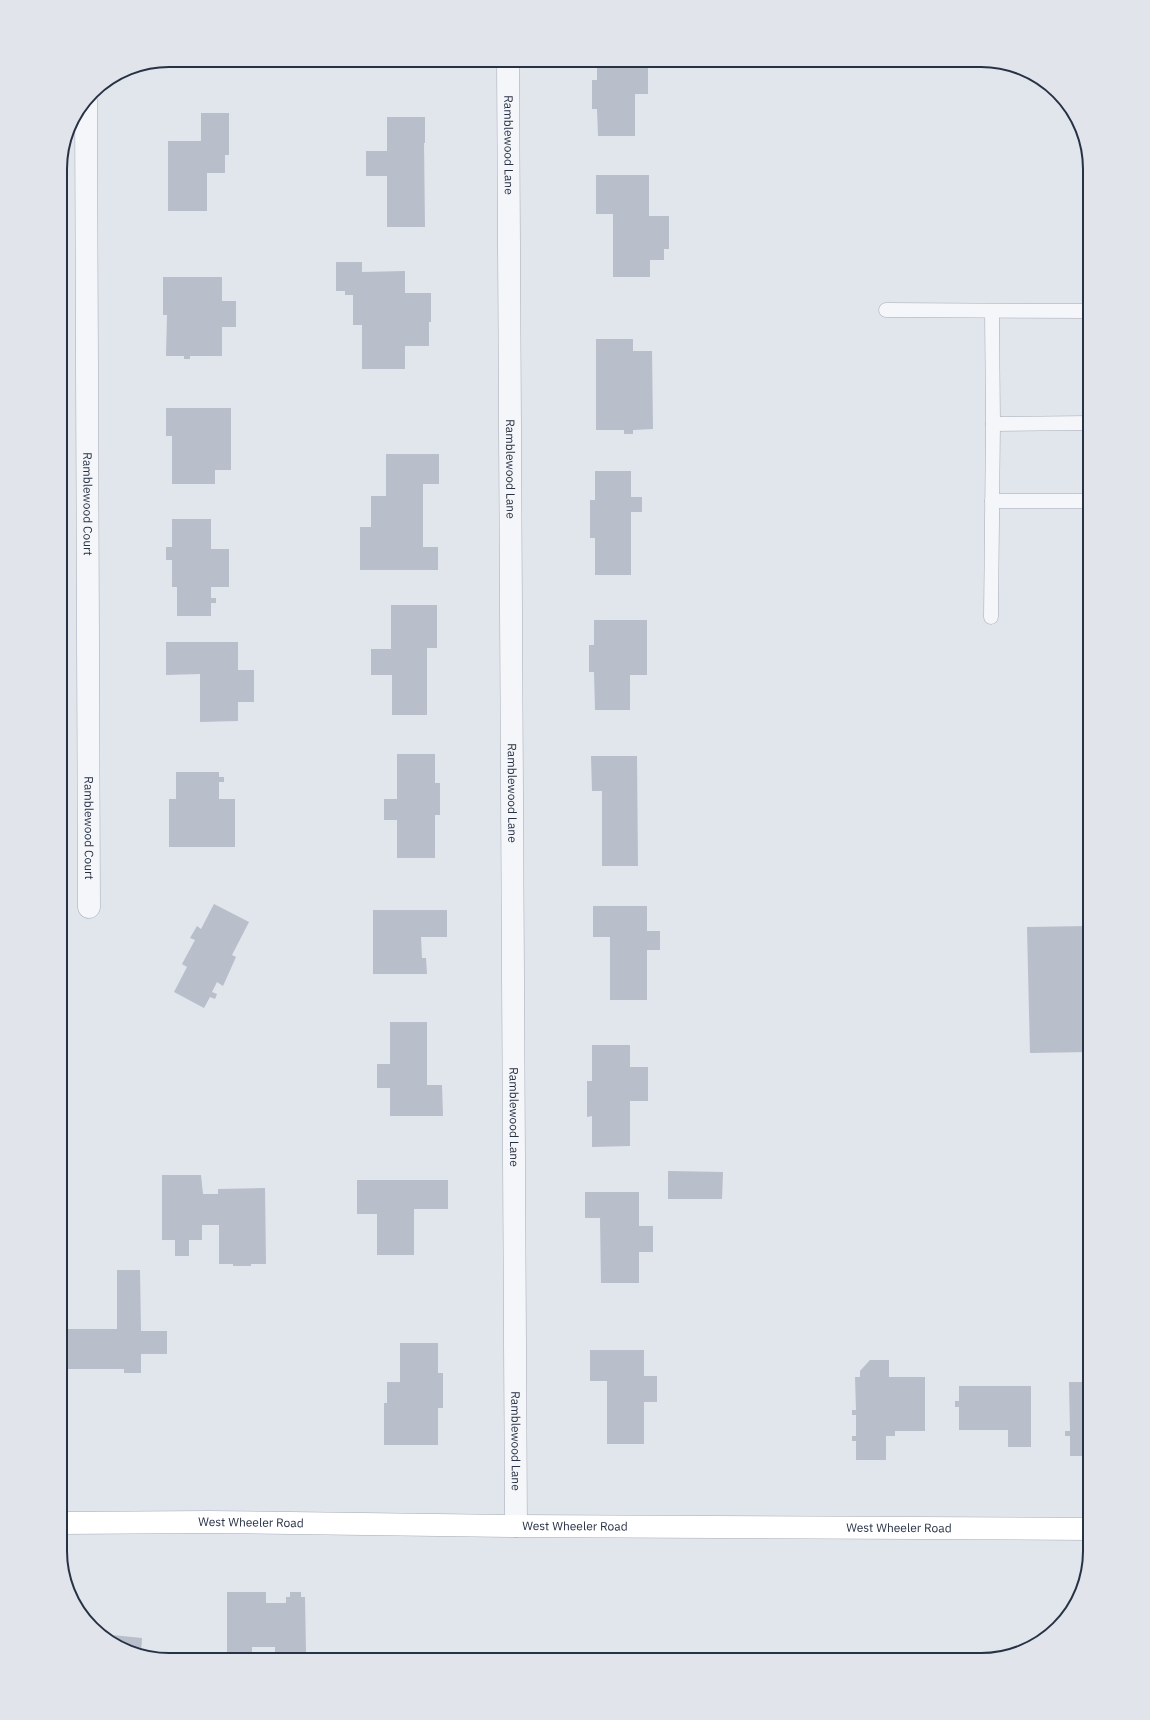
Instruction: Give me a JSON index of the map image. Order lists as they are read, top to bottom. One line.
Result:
{"streets":{"street":["Ramblewood Lane","Ramblewood Court","West Wheeler Road"]},"crossings":[["Ramblewood Lane","West Wheeler Road"]]}
